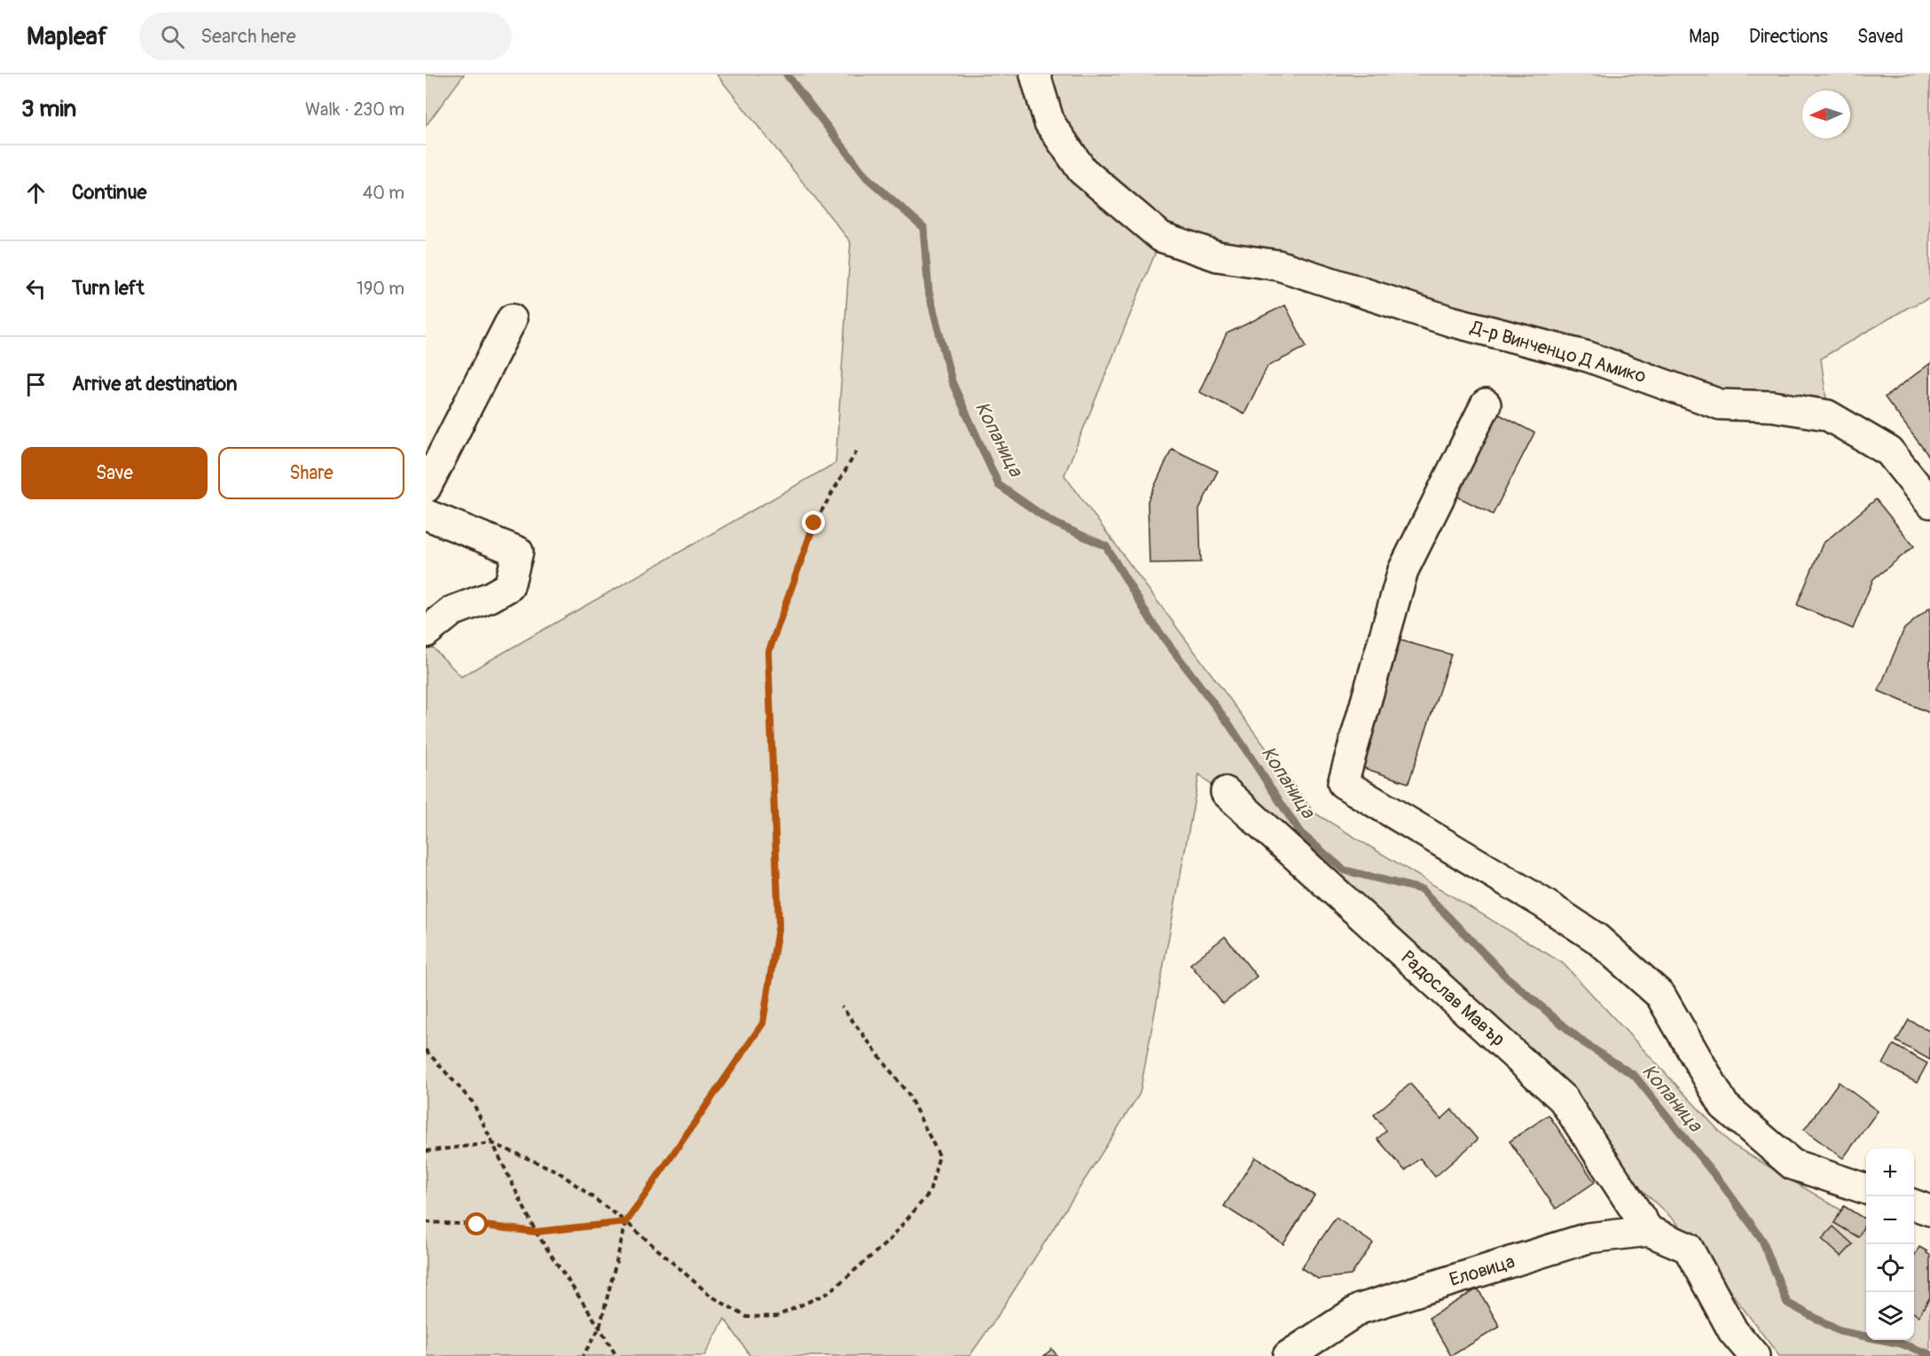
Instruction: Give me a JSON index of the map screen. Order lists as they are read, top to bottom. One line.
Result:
{"streets":{"street":["Д-р Винченцо Д Амико","Радослав Мавър","Еловица"]},"crossings":[["Радослав Мавър","Еловица"]],"water":["Копаница"],"north":"left","page":{"header":"Mapleaf","search":"Search here","nav":["Map","Directions","Saved"],"heading":["3 min","Walk · 230 m"],"list":[["Continue","40 m"],["Turn left","190 m"],"Arrive at destination"],"buttons":["Save","Share"],"map_buttons":["+","−"]}}
